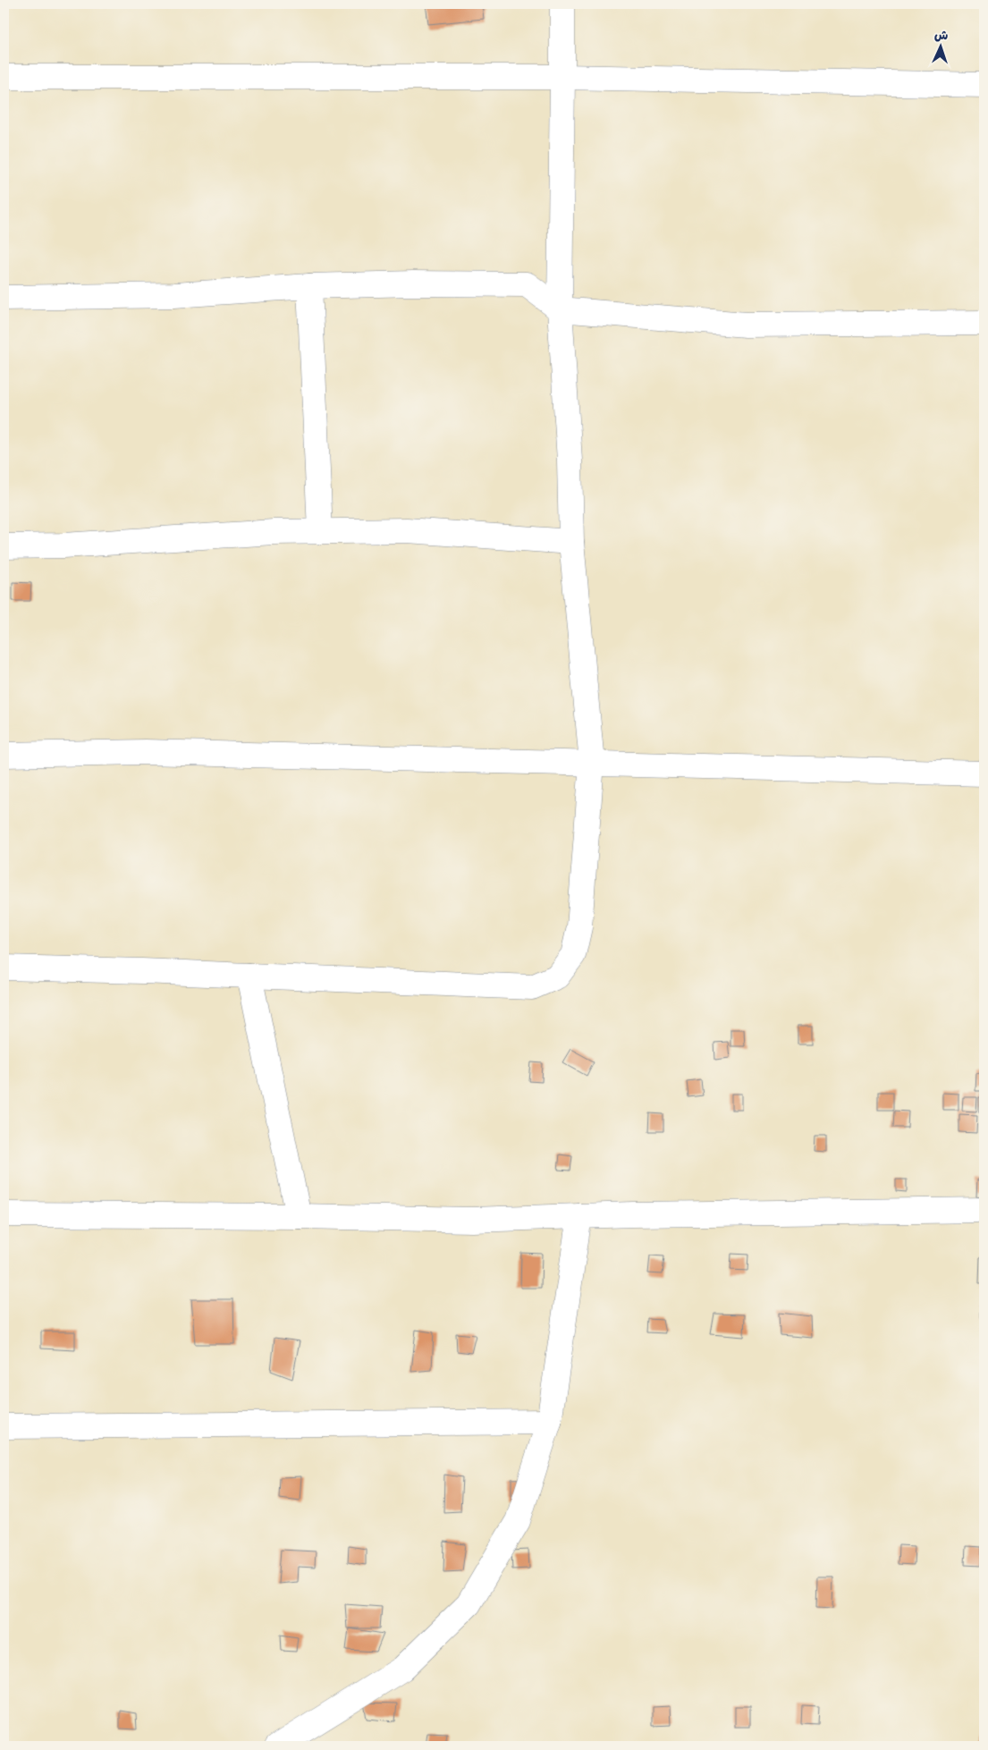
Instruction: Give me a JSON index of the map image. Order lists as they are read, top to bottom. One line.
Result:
{"north":"top"}
